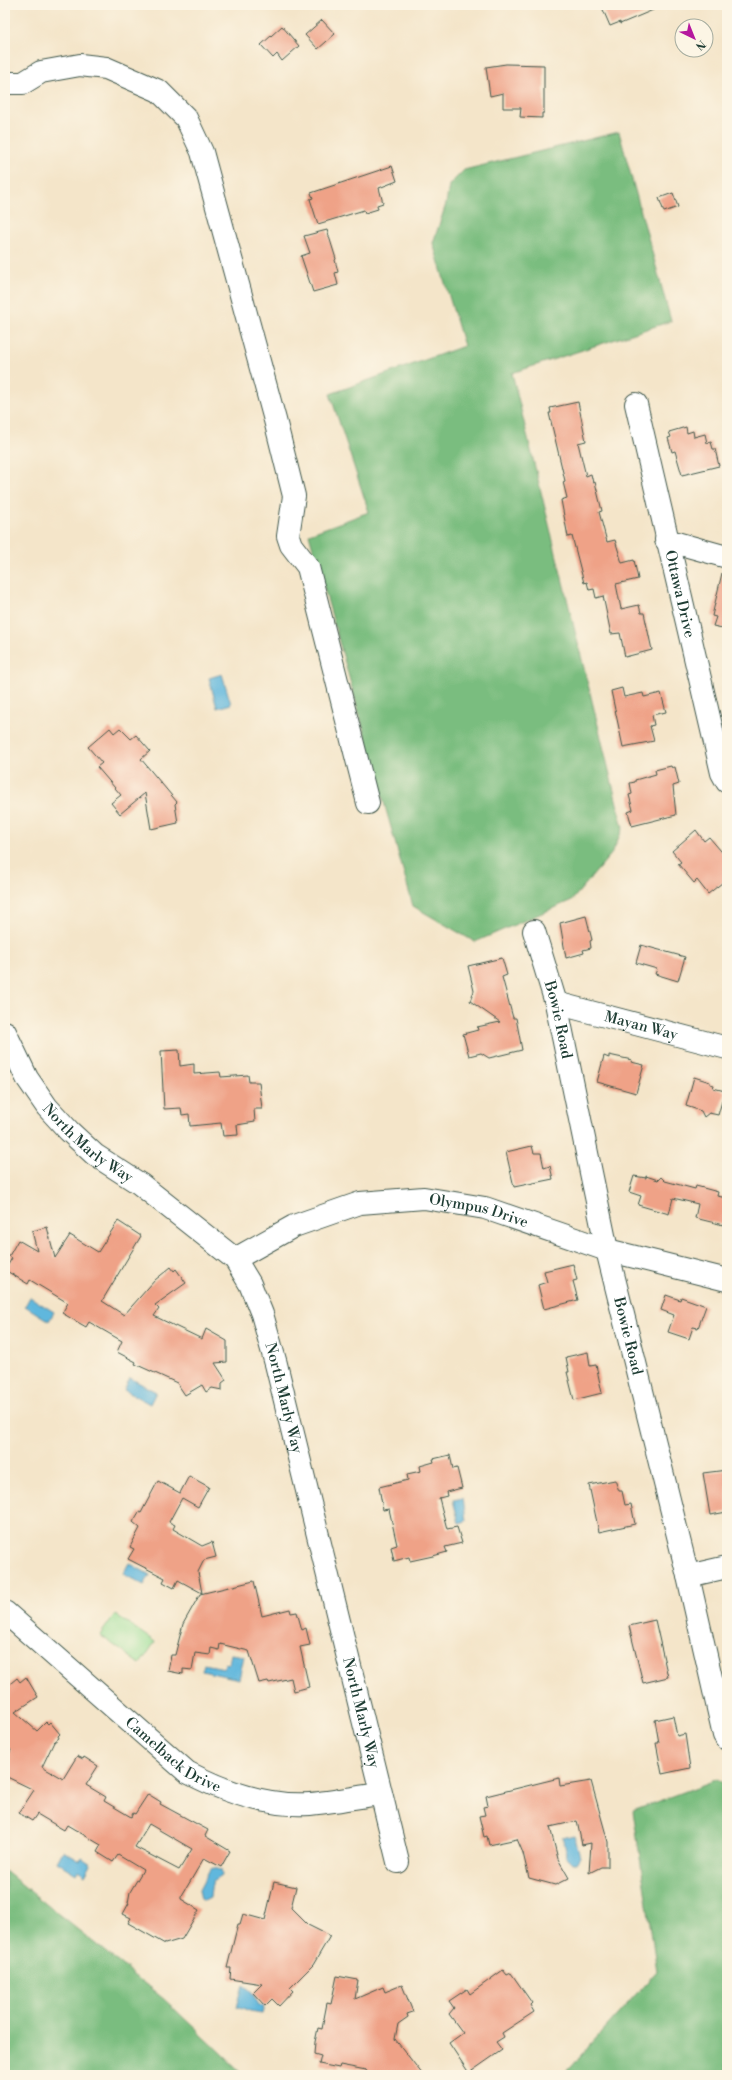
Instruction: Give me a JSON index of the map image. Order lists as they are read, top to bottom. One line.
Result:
{"streets":{"street":["Ottawa Drive","Bowie Road","Mayan Way","North Marly Way","Olympus Drive","Camelback Drive"]},"crossings":[["Bowie Road","Mayan Way"],["Bowie Road","Olympus Drive"],["North Marly Way","Olympus Drive"],["North Marly Way","Camelback Drive"]],"north":"bottom right"}
